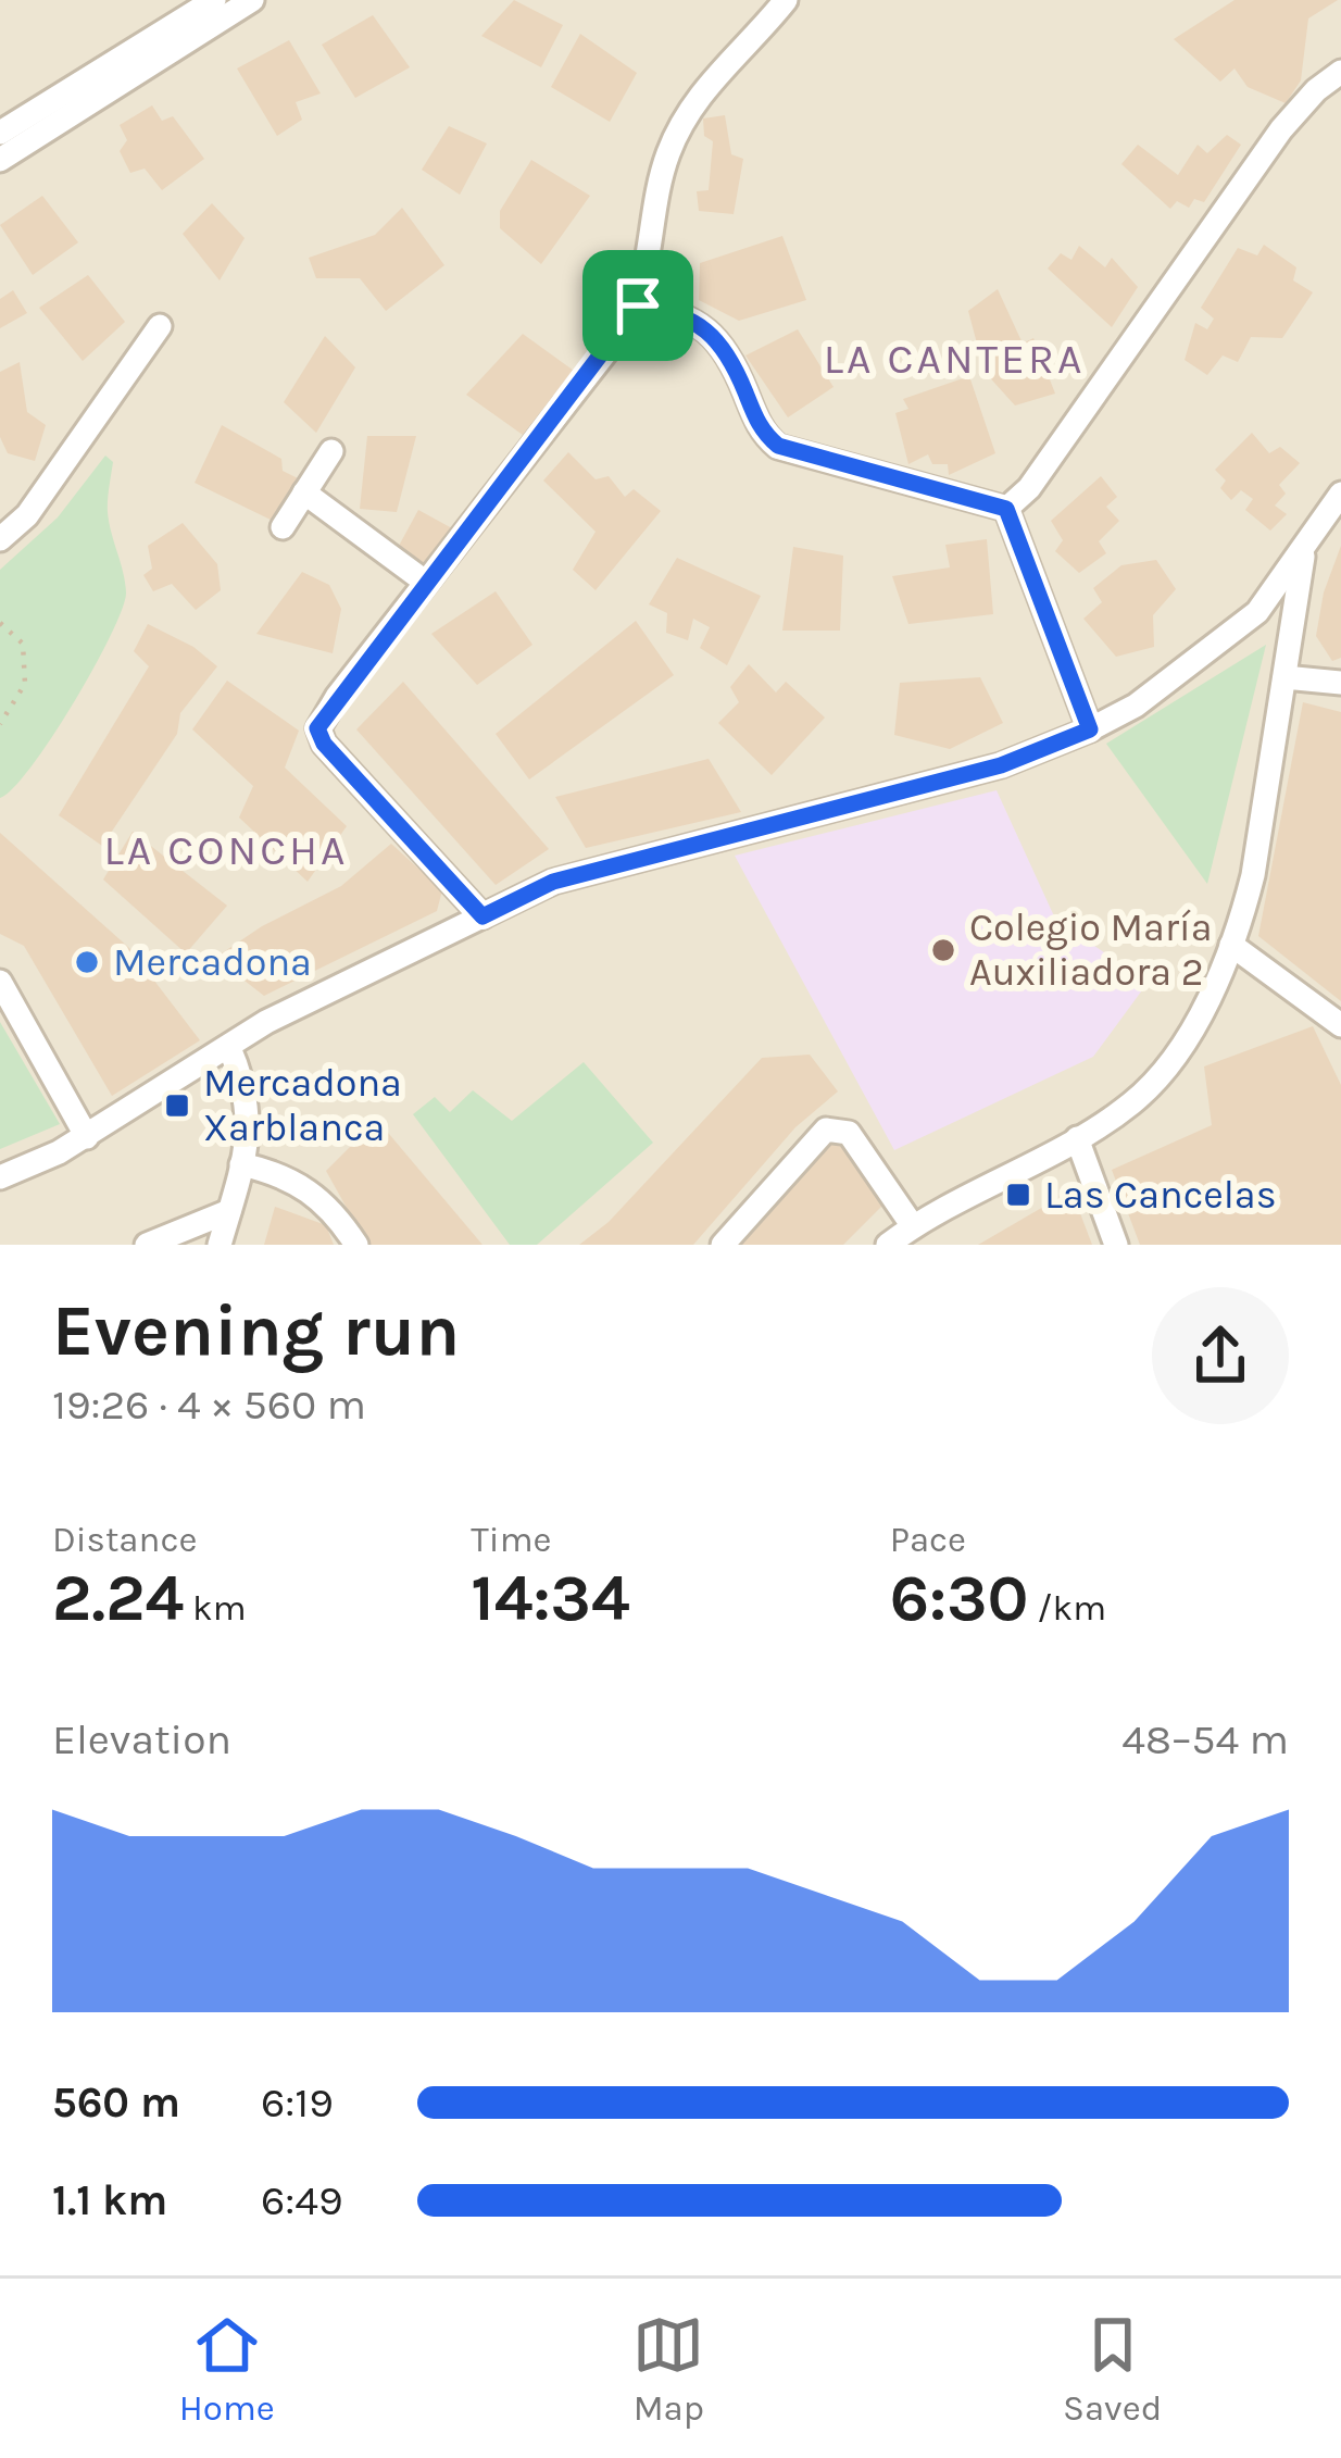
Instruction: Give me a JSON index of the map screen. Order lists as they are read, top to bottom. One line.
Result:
{"districts":["LA CANTERA","LA CONCHA"],"places":{"other":["Colegio María Auxiliadora 2","Mercadona"],"transit":["Mercadona Xarblanca","Las Cancelas"]},"page":{"heading":["Evening run","19:26 · 4 × 560 m"],"stats":[["Distance","2.24 km"],["Time","14:34"],["Pace","6:30 /km"]],"chart":["Elevation","48–54 m"],"list":[{"name":"560 m","note":"6:19"},{"name":"1.1 km","note":"6:49"}],"tabs":["Home","Map","Saved"]}}
